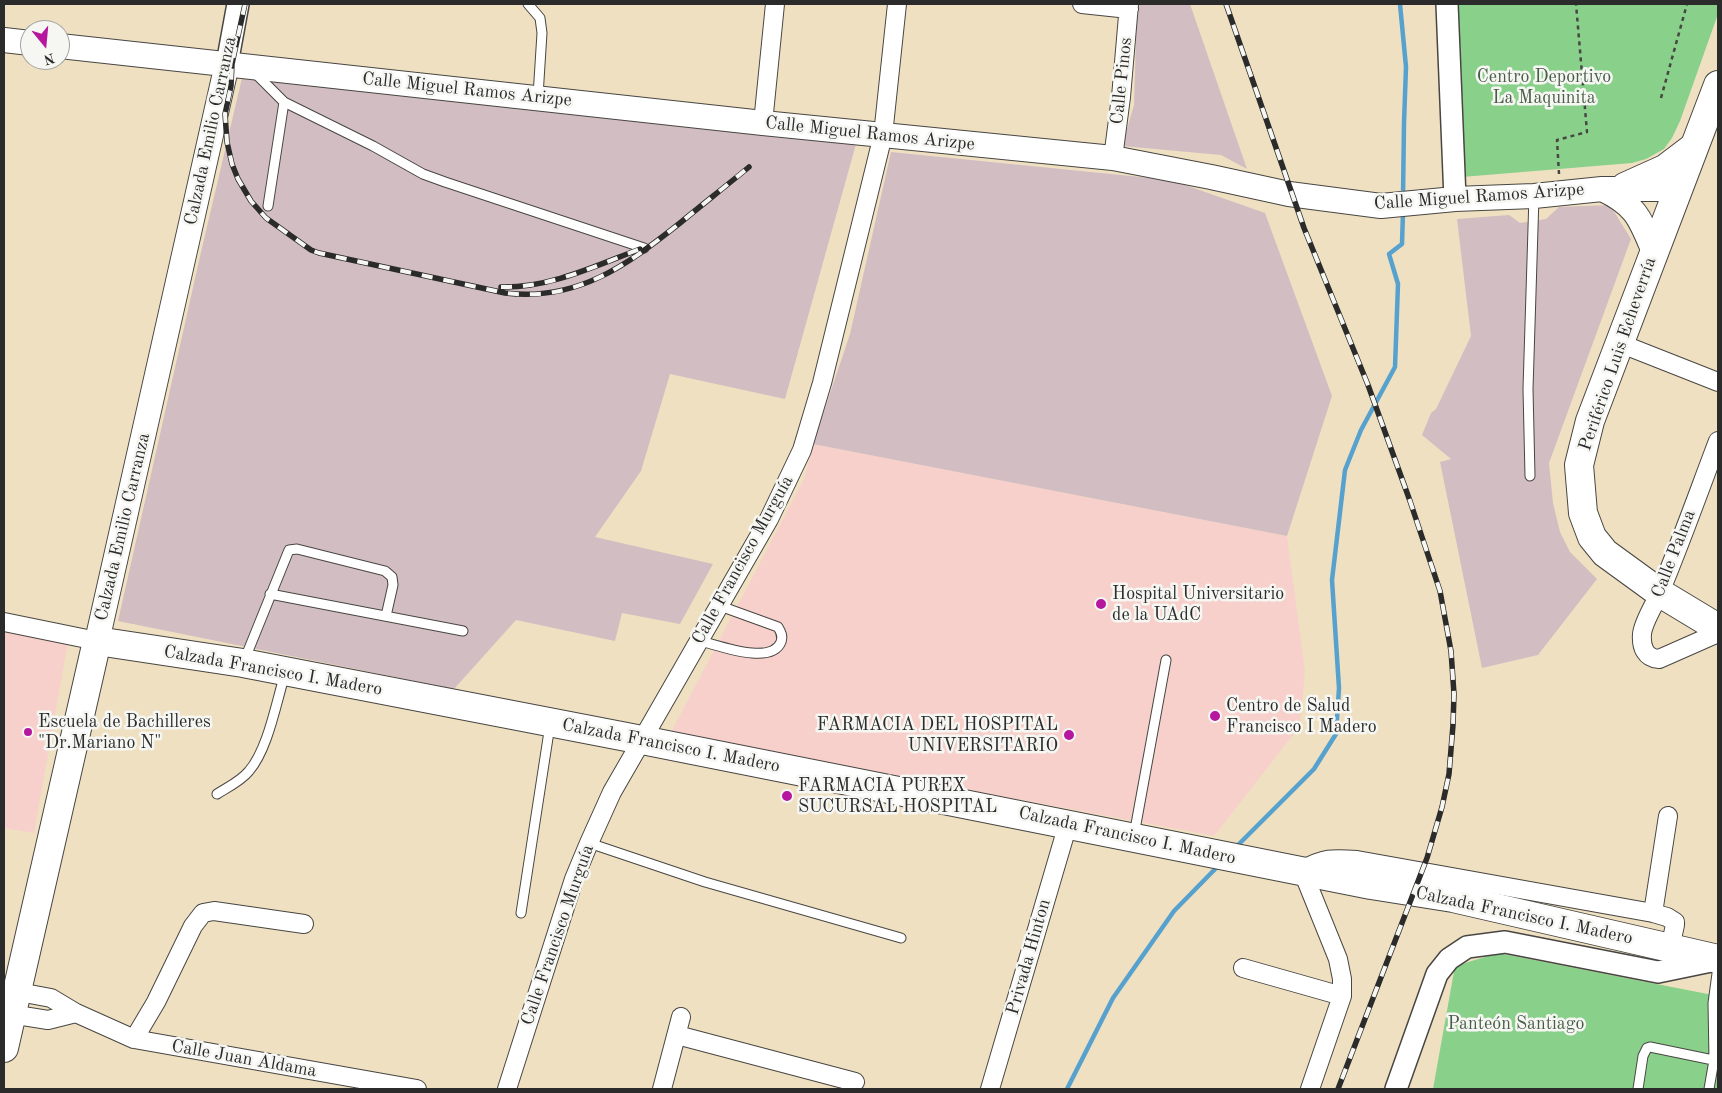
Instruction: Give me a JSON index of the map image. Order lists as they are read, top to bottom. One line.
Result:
{"streets":{"main road":["Calle Miguel Ramos Arizpe","Calzada Emilio Carranza","Periférico Luis Echeverría","Calzada Francisco I. Madero"],"street":["Calle Pinos","Calle Palma","Calle Francisco Murguía","Privada Hinton","Calle Juan Aldama"]},"crossings":[["Calle Pinos","Calle Miguel Ramos Arizpe"],["Calle Miguel Ramos Arizpe","Calzada Emilio Carranza"],["Calle Miguel Ramos Arizpe","Periférico Luis Echeverría"],["Calle Miguel Ramos Arizpe","Calle Francisco Murguía"],["Calzada Emilio Carranza","Calzada Francisco I. Madero"],["Calzada Emilio Carranza","Calle Juan Aldama"],["Periférico Luis Echeverría","Calle Palma"],["Calle Francisco Murguía","Calzada Francisco I. Madero"],["Calzada Francisco I. Madero","Privada Hinton"]],"parks":["Centro Deportivo La Maquinita","Panteón Santiago"],"places":["Hospital Universitario de la UAdC","Centro de Salud Francisco I Madero","Escuela de Bachilleres \"Dr.Mariano N\"","FARMACIA DEL HOSPITAL UNIVERSITARIO","FARMACIA PUREX SUCURSAL HOSPITAL"],"north":"bottom"}
